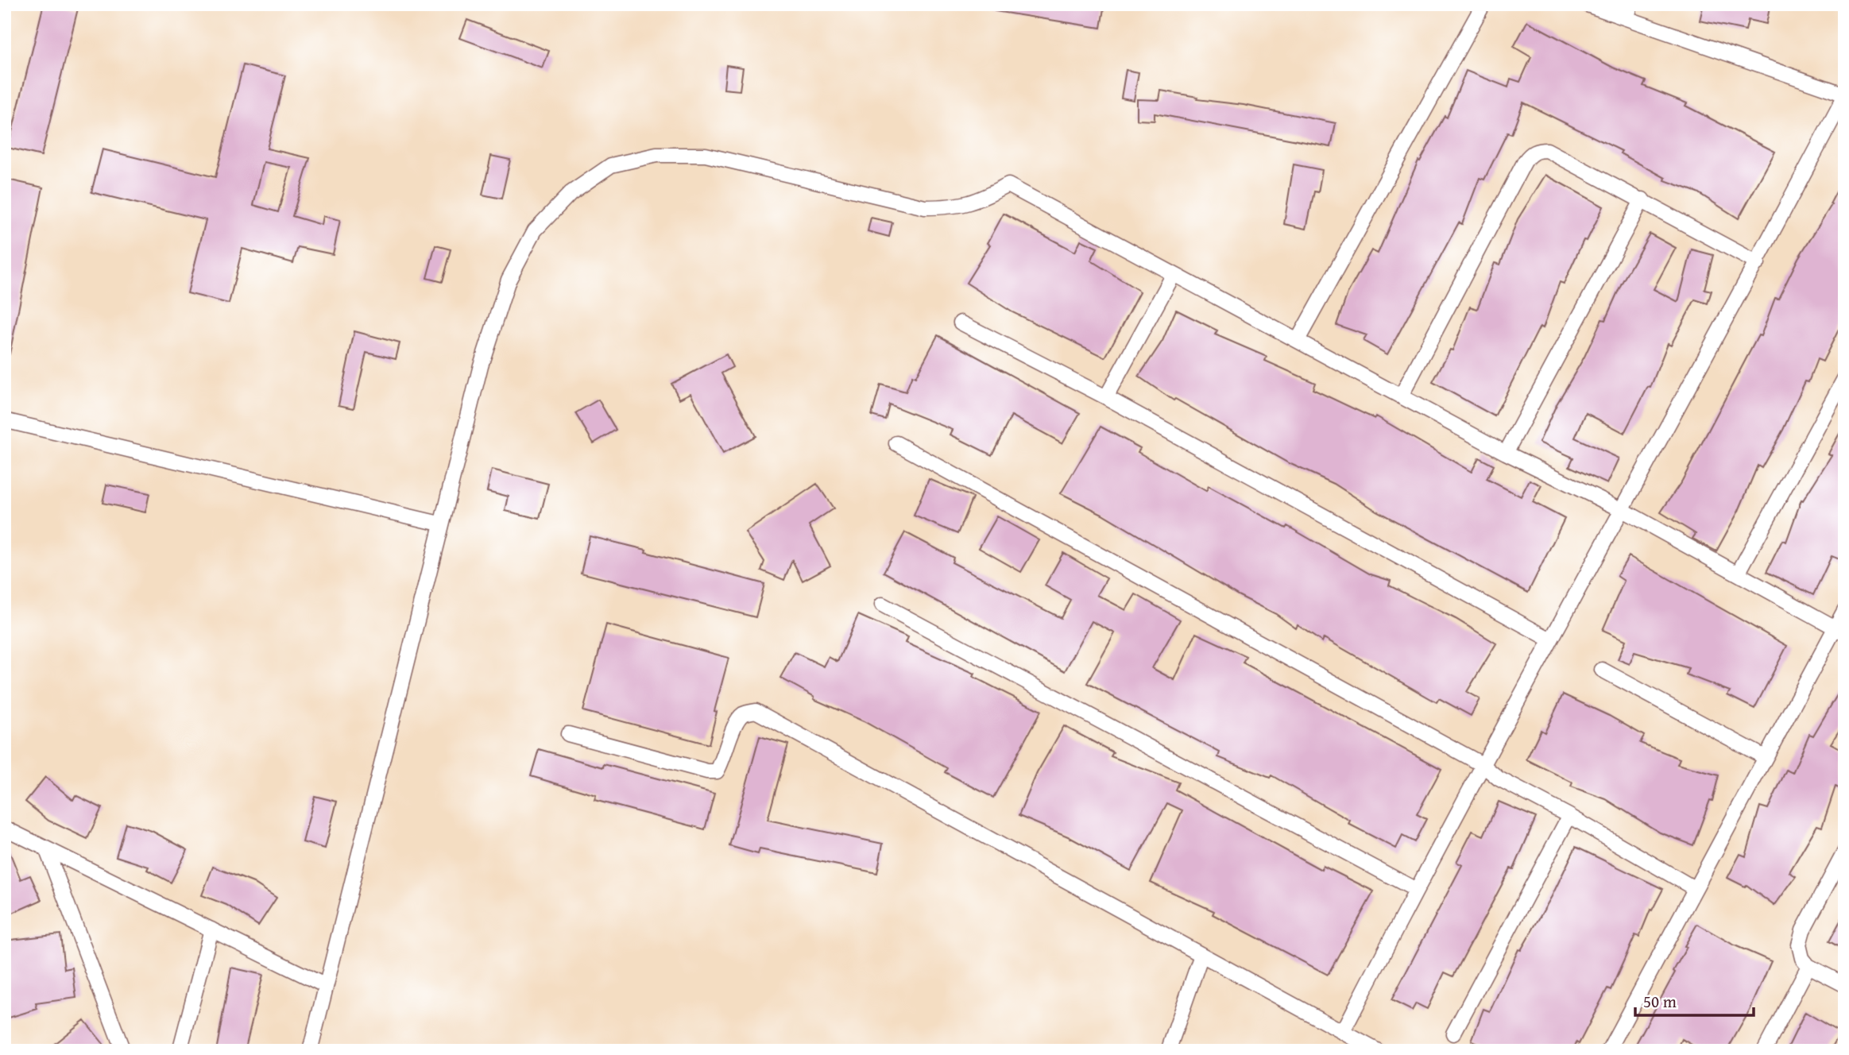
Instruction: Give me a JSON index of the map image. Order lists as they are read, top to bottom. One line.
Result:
{"scale_bar":"50 m"}
